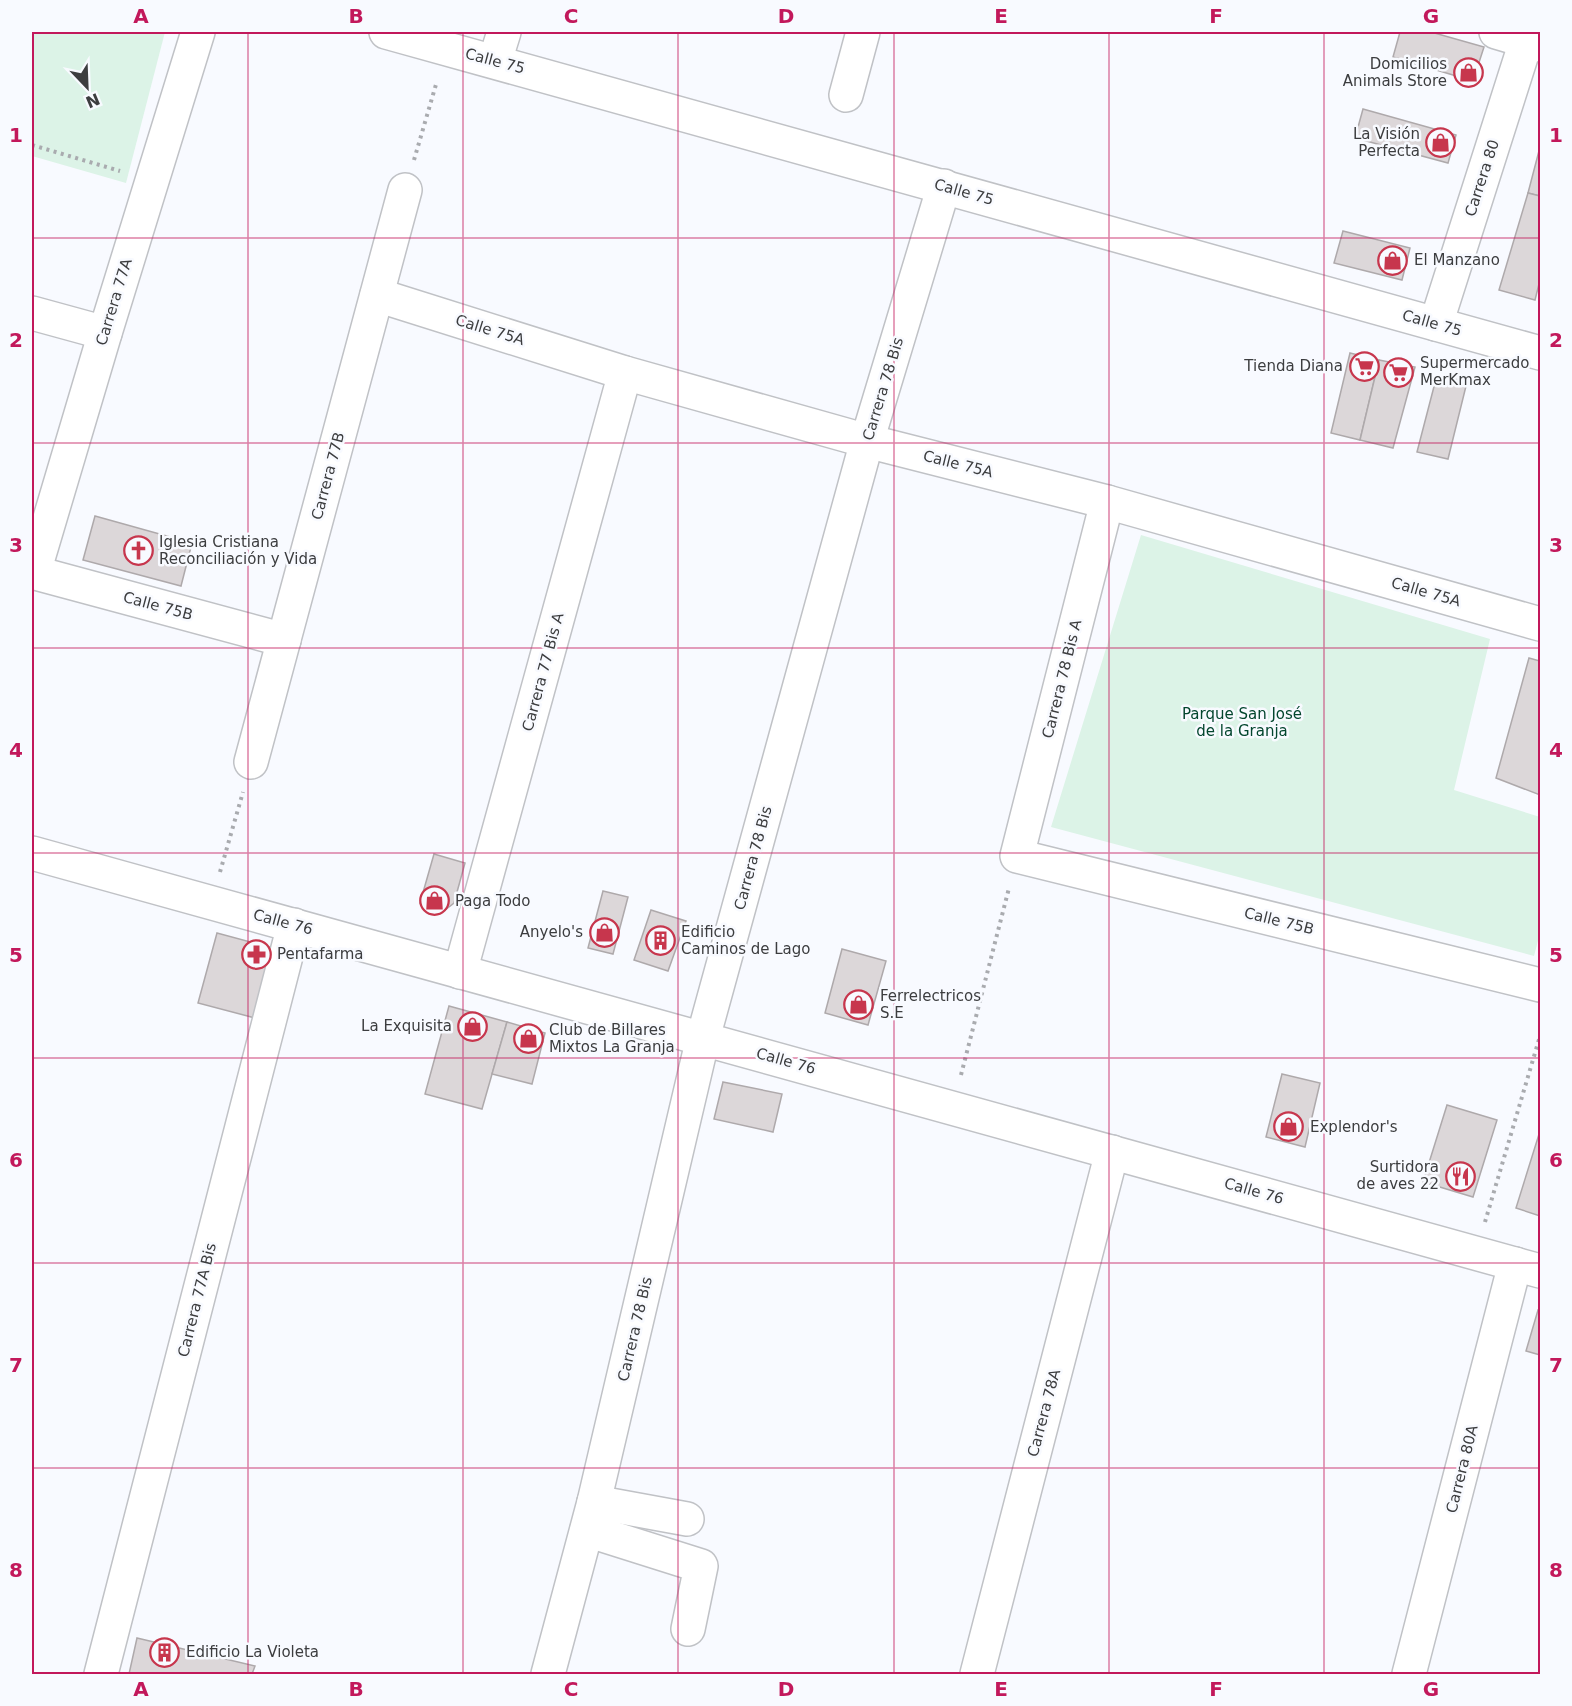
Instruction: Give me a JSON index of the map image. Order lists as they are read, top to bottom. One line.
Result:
{"streets":{"street":["Calle 75","Carrera 80","Carrera 77A","Calle 75A","Carrera 78 Bis","Carrera 77B","Calle 75B","Carrera 77 Bis A","Carrera 78 Bis A","Calle 76","Carrera 77A Bis","Carrera 78A","Carrera 80A"]},"crossings":[["Calle 75","Carrera 80"],["Calle 75","Carrera 78 Bis"],["Carrera 77A","Calle 75B"],["Calle 75A","Carrera 78 Bis"],["Calle 75A","Carrera 77B"],["Calle 75A","Carrera 77 Bis A"],["Calle 75A","Carrera 78 Bis A"],["Carrera 78 Bis","Calle 76"],["Carrera 77B","Calle 75B"],["Calle 75B","Carrera 78 Bis A"],["Carrera 77 Bis A","Calle 76"],["Calle 76","Carrera 77A Bis"],["Calle 76","Carrera 78A"],["Calle 76","Carrera 80A"]],"parks":["Parque San José de la Granja"],"places":{"shop":["Domicilios Animals Store","La Visión Perfecta","El Manzano","Paga Todo","Anyelo's","Ferrelectricos S.E","La Exquisita","Club de Billares Mixtos La Granja","Explendor's"],"supermarket":["Tienda Diana","Supermercado MerKmax"],"church":["Iglesia Cristiana Reconciliación y Vida"],"building":["Edificio Caminos de Lago","Edificio La Violeta"],"pharmacy":["Pentafarma"],"restaurant":["Surtidora de aves 22"]},"north":"bottom right","grid":{"columns":["A","B","C","D","E","F","G"],"rows":["1","2","3","4","5","6","7","8"]}}
